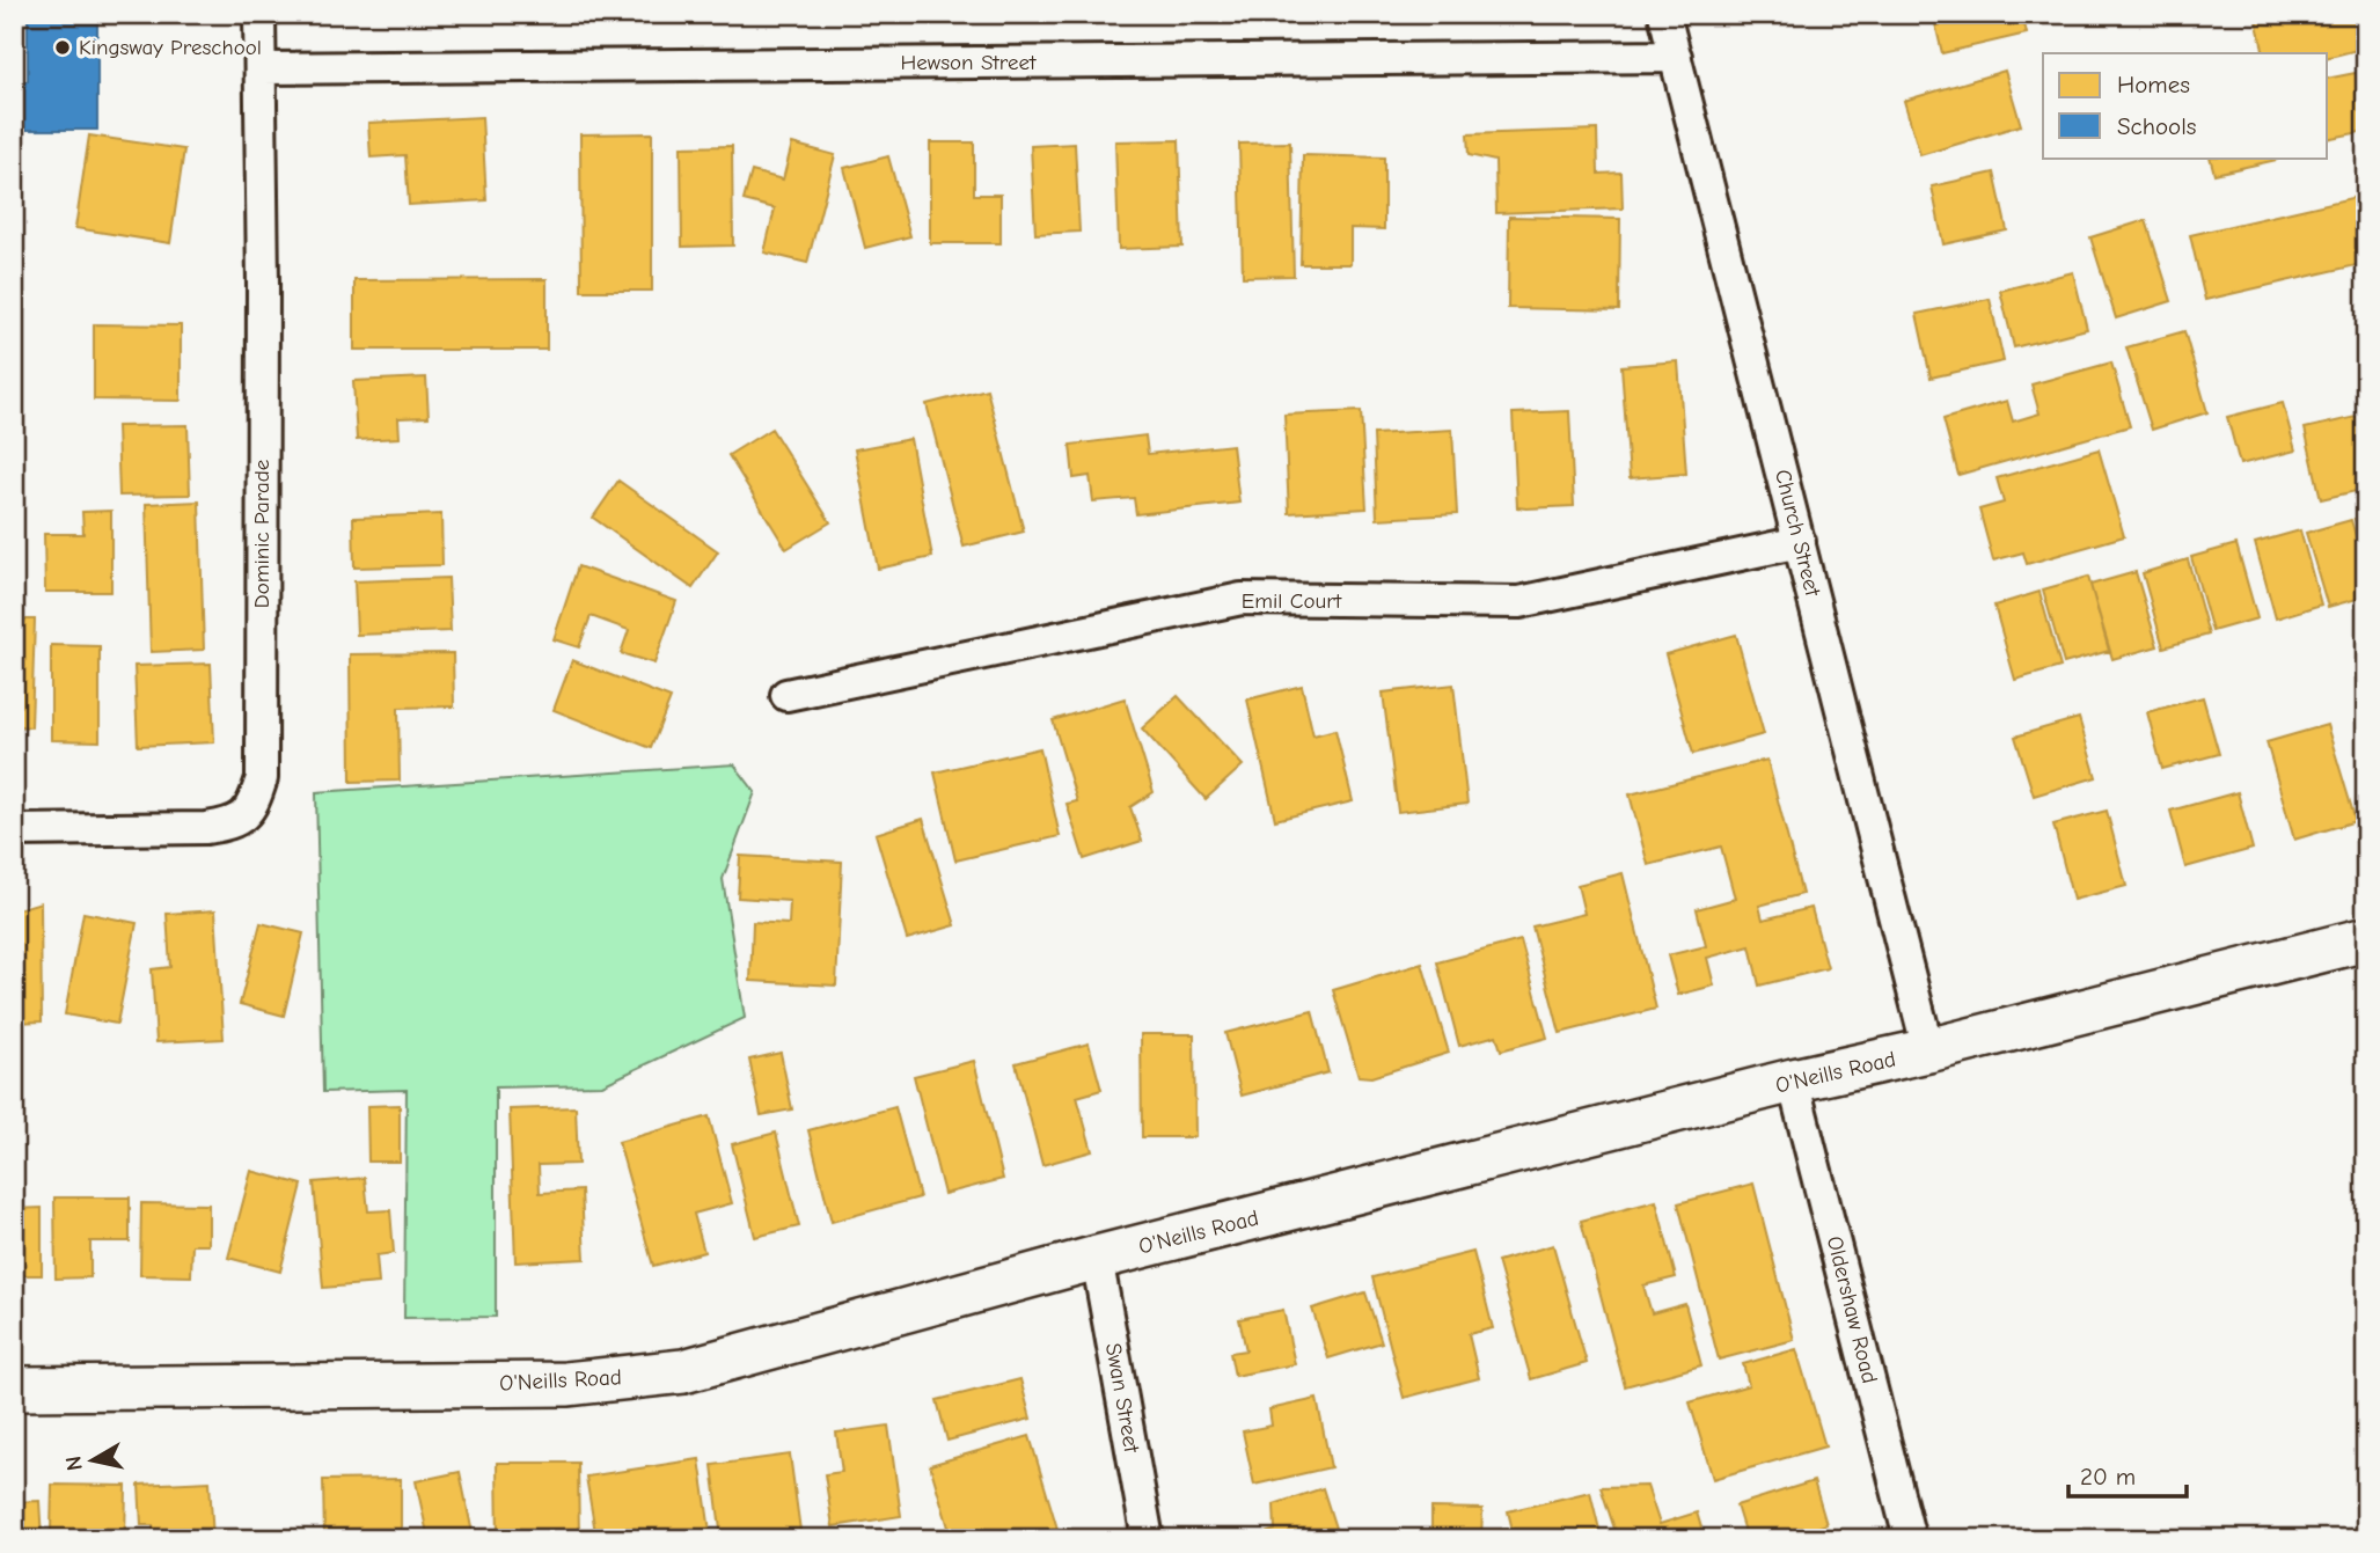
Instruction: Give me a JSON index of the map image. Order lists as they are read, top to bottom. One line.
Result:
{"streets":{"street":["Hewson Street","Church Street","Dominic Parade","Emil Court","O'Neills Road","Oldershaw Road","Swan Street"]},"crossings":[["Hewson Street","Church Street"],["Hewson Street","Dominic Parade"],["Church Street","Emil Court"],["Church Street","O'Neills Road"],["O'Neills Road","Oldershaw Road"],["O'Neills Road","Swan Street"]],"places":["Kingsway Preschool"],"legend":["Homes","Schools"],"scale_bar":"20 m","north":"left"}
